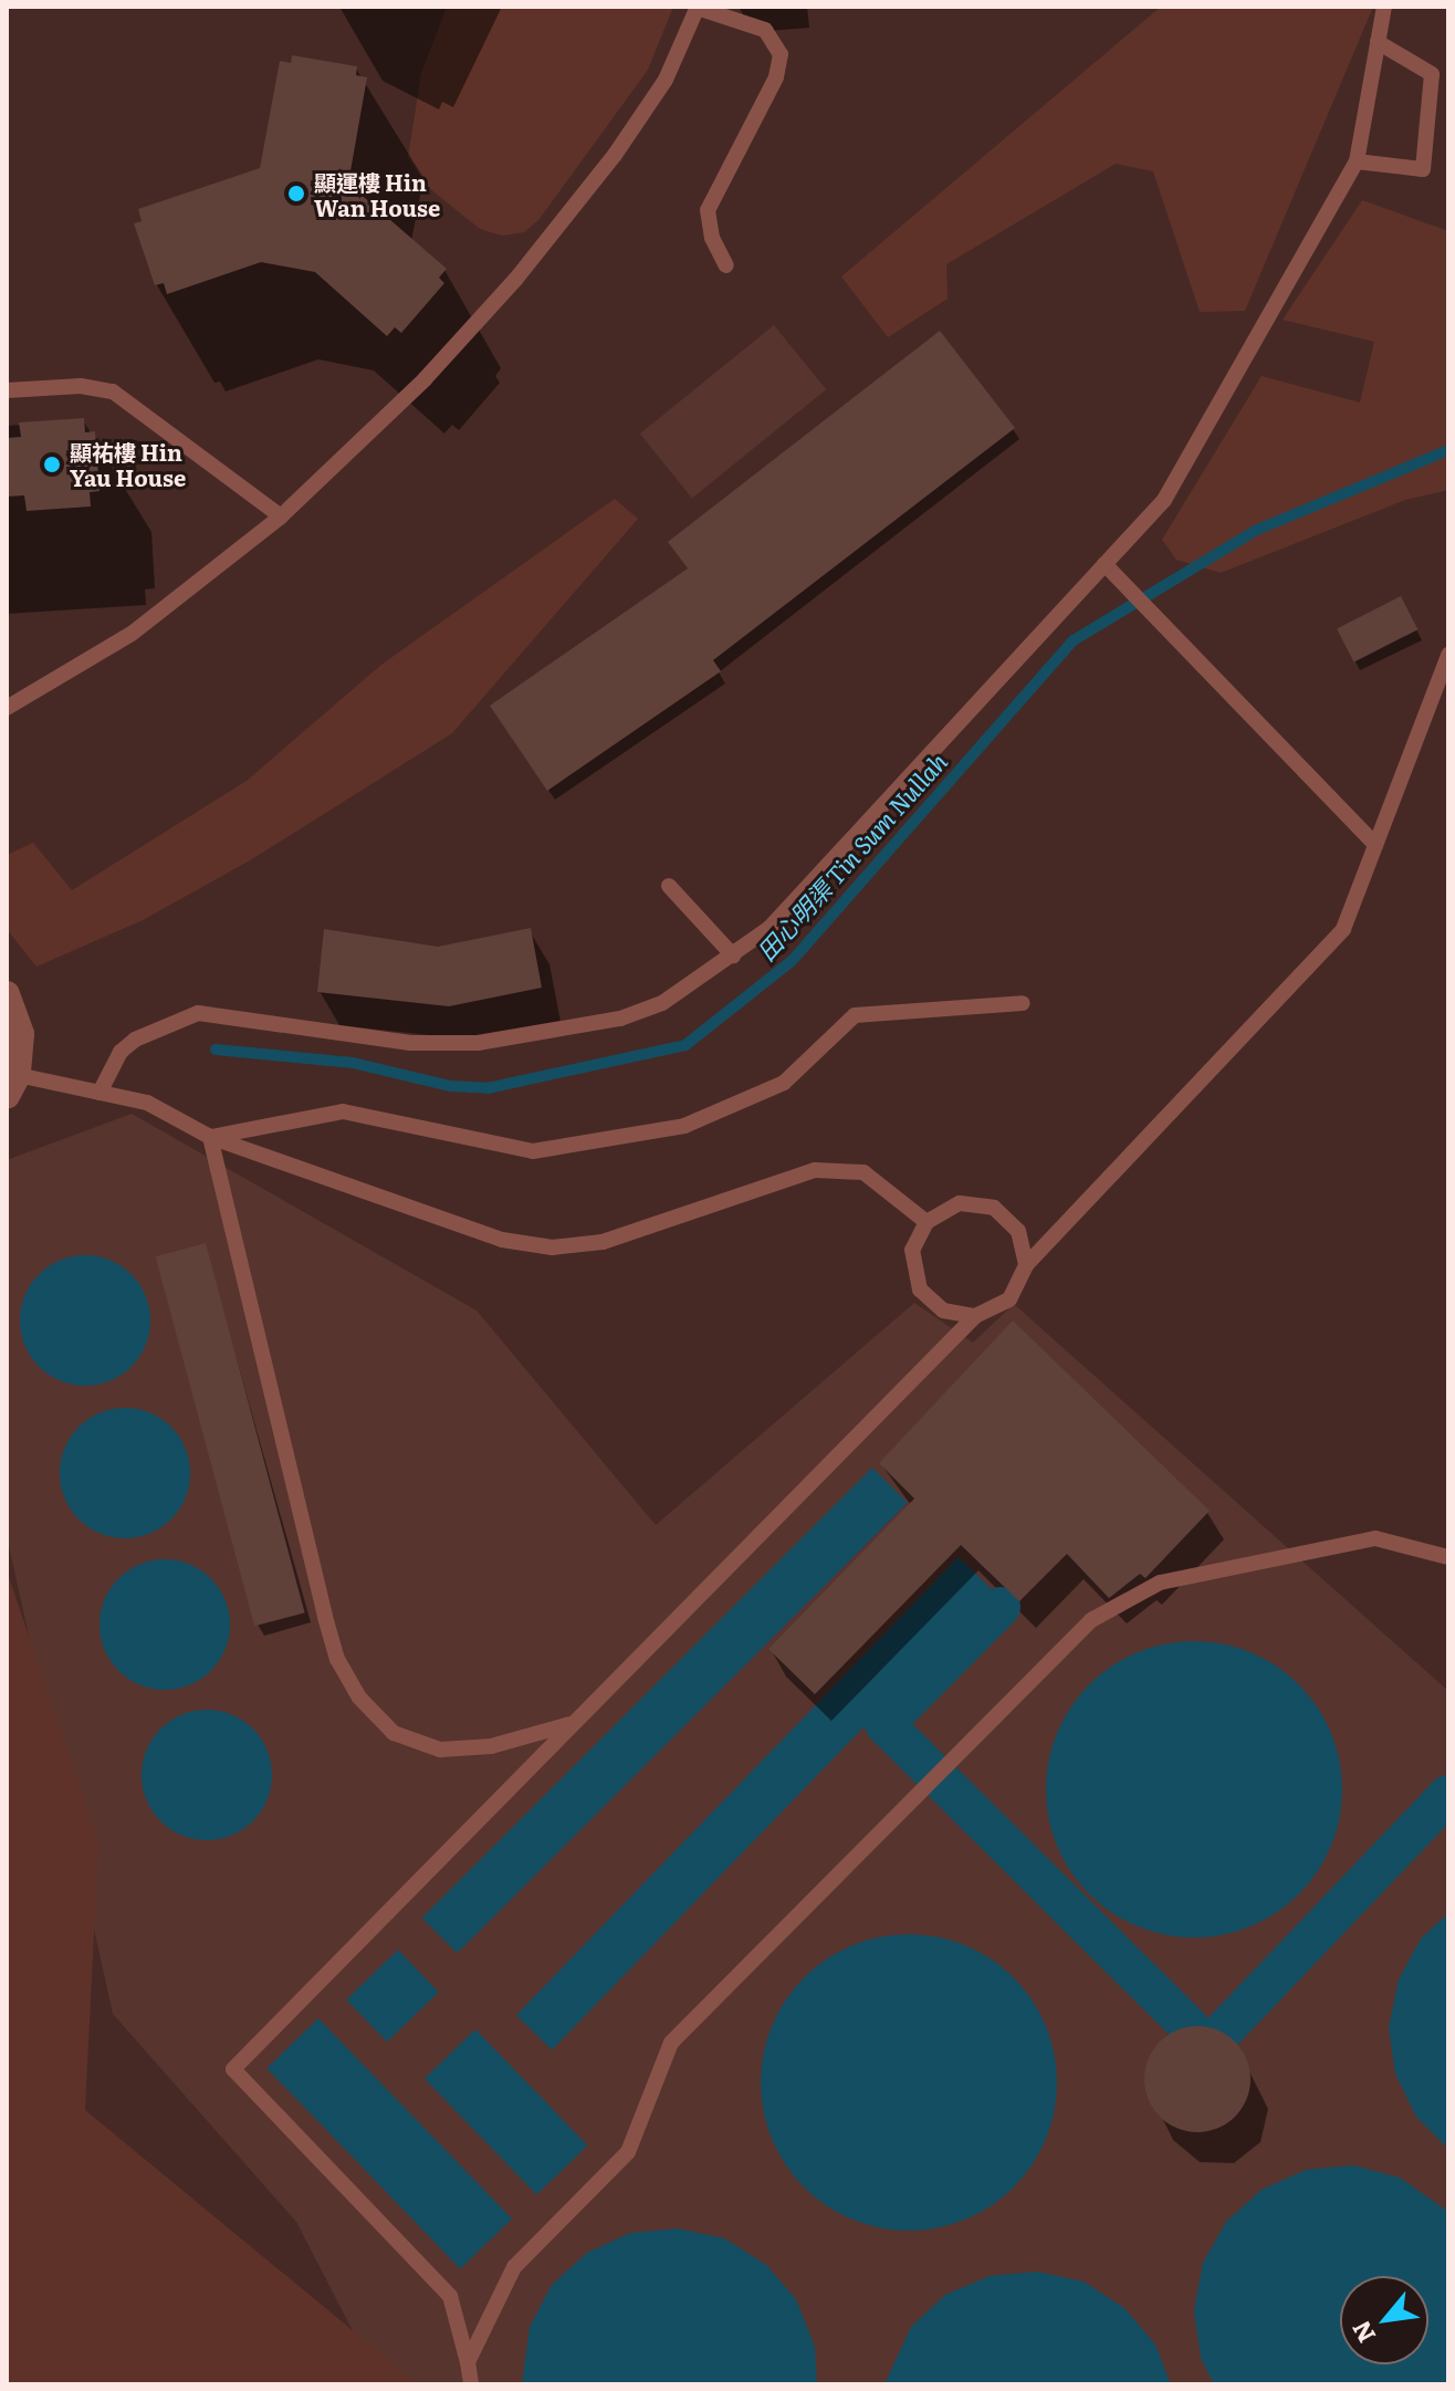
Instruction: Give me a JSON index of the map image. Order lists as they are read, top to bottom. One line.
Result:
{"water":["田心明渠 Tin Sum Nullah"],"places":["顯運樓 Hin Wan House","顯祐樓 Hin Yau House"],"north":"bottom left"}
